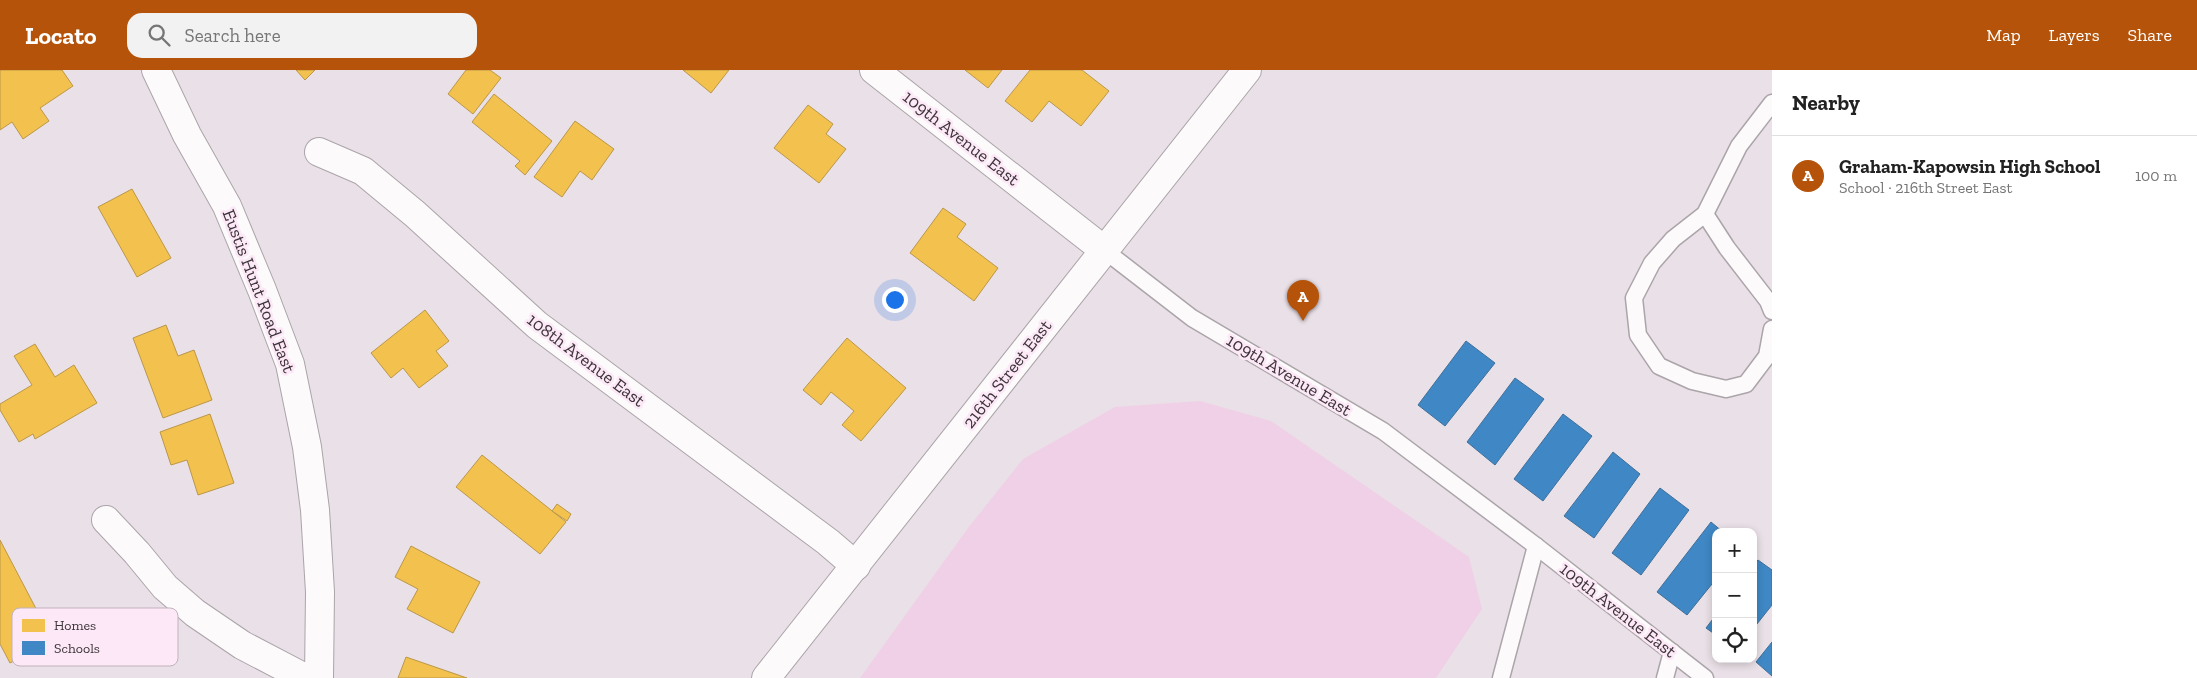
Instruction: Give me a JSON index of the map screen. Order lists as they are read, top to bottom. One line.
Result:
{"streets":{"street":["109th Avenue East","Eustis Hunt Road East","108th Avenue East","216th Street East"]},"crossings":[["109th Avenue East","216th Street East"],["108th Avenue East","216th Street East"]],"legend":["Homes","Schools"],"page":{"header":"Locato","search":"Search here","nav":["Map","Layers","Share"],"heading":"Nearby","list":[{"mark":"A","name":"Graham-Kapowsin High School","note":"School · 216th Street East","value":"100 m"}],"pins":"A","map_buttons":["+","−"]}}
